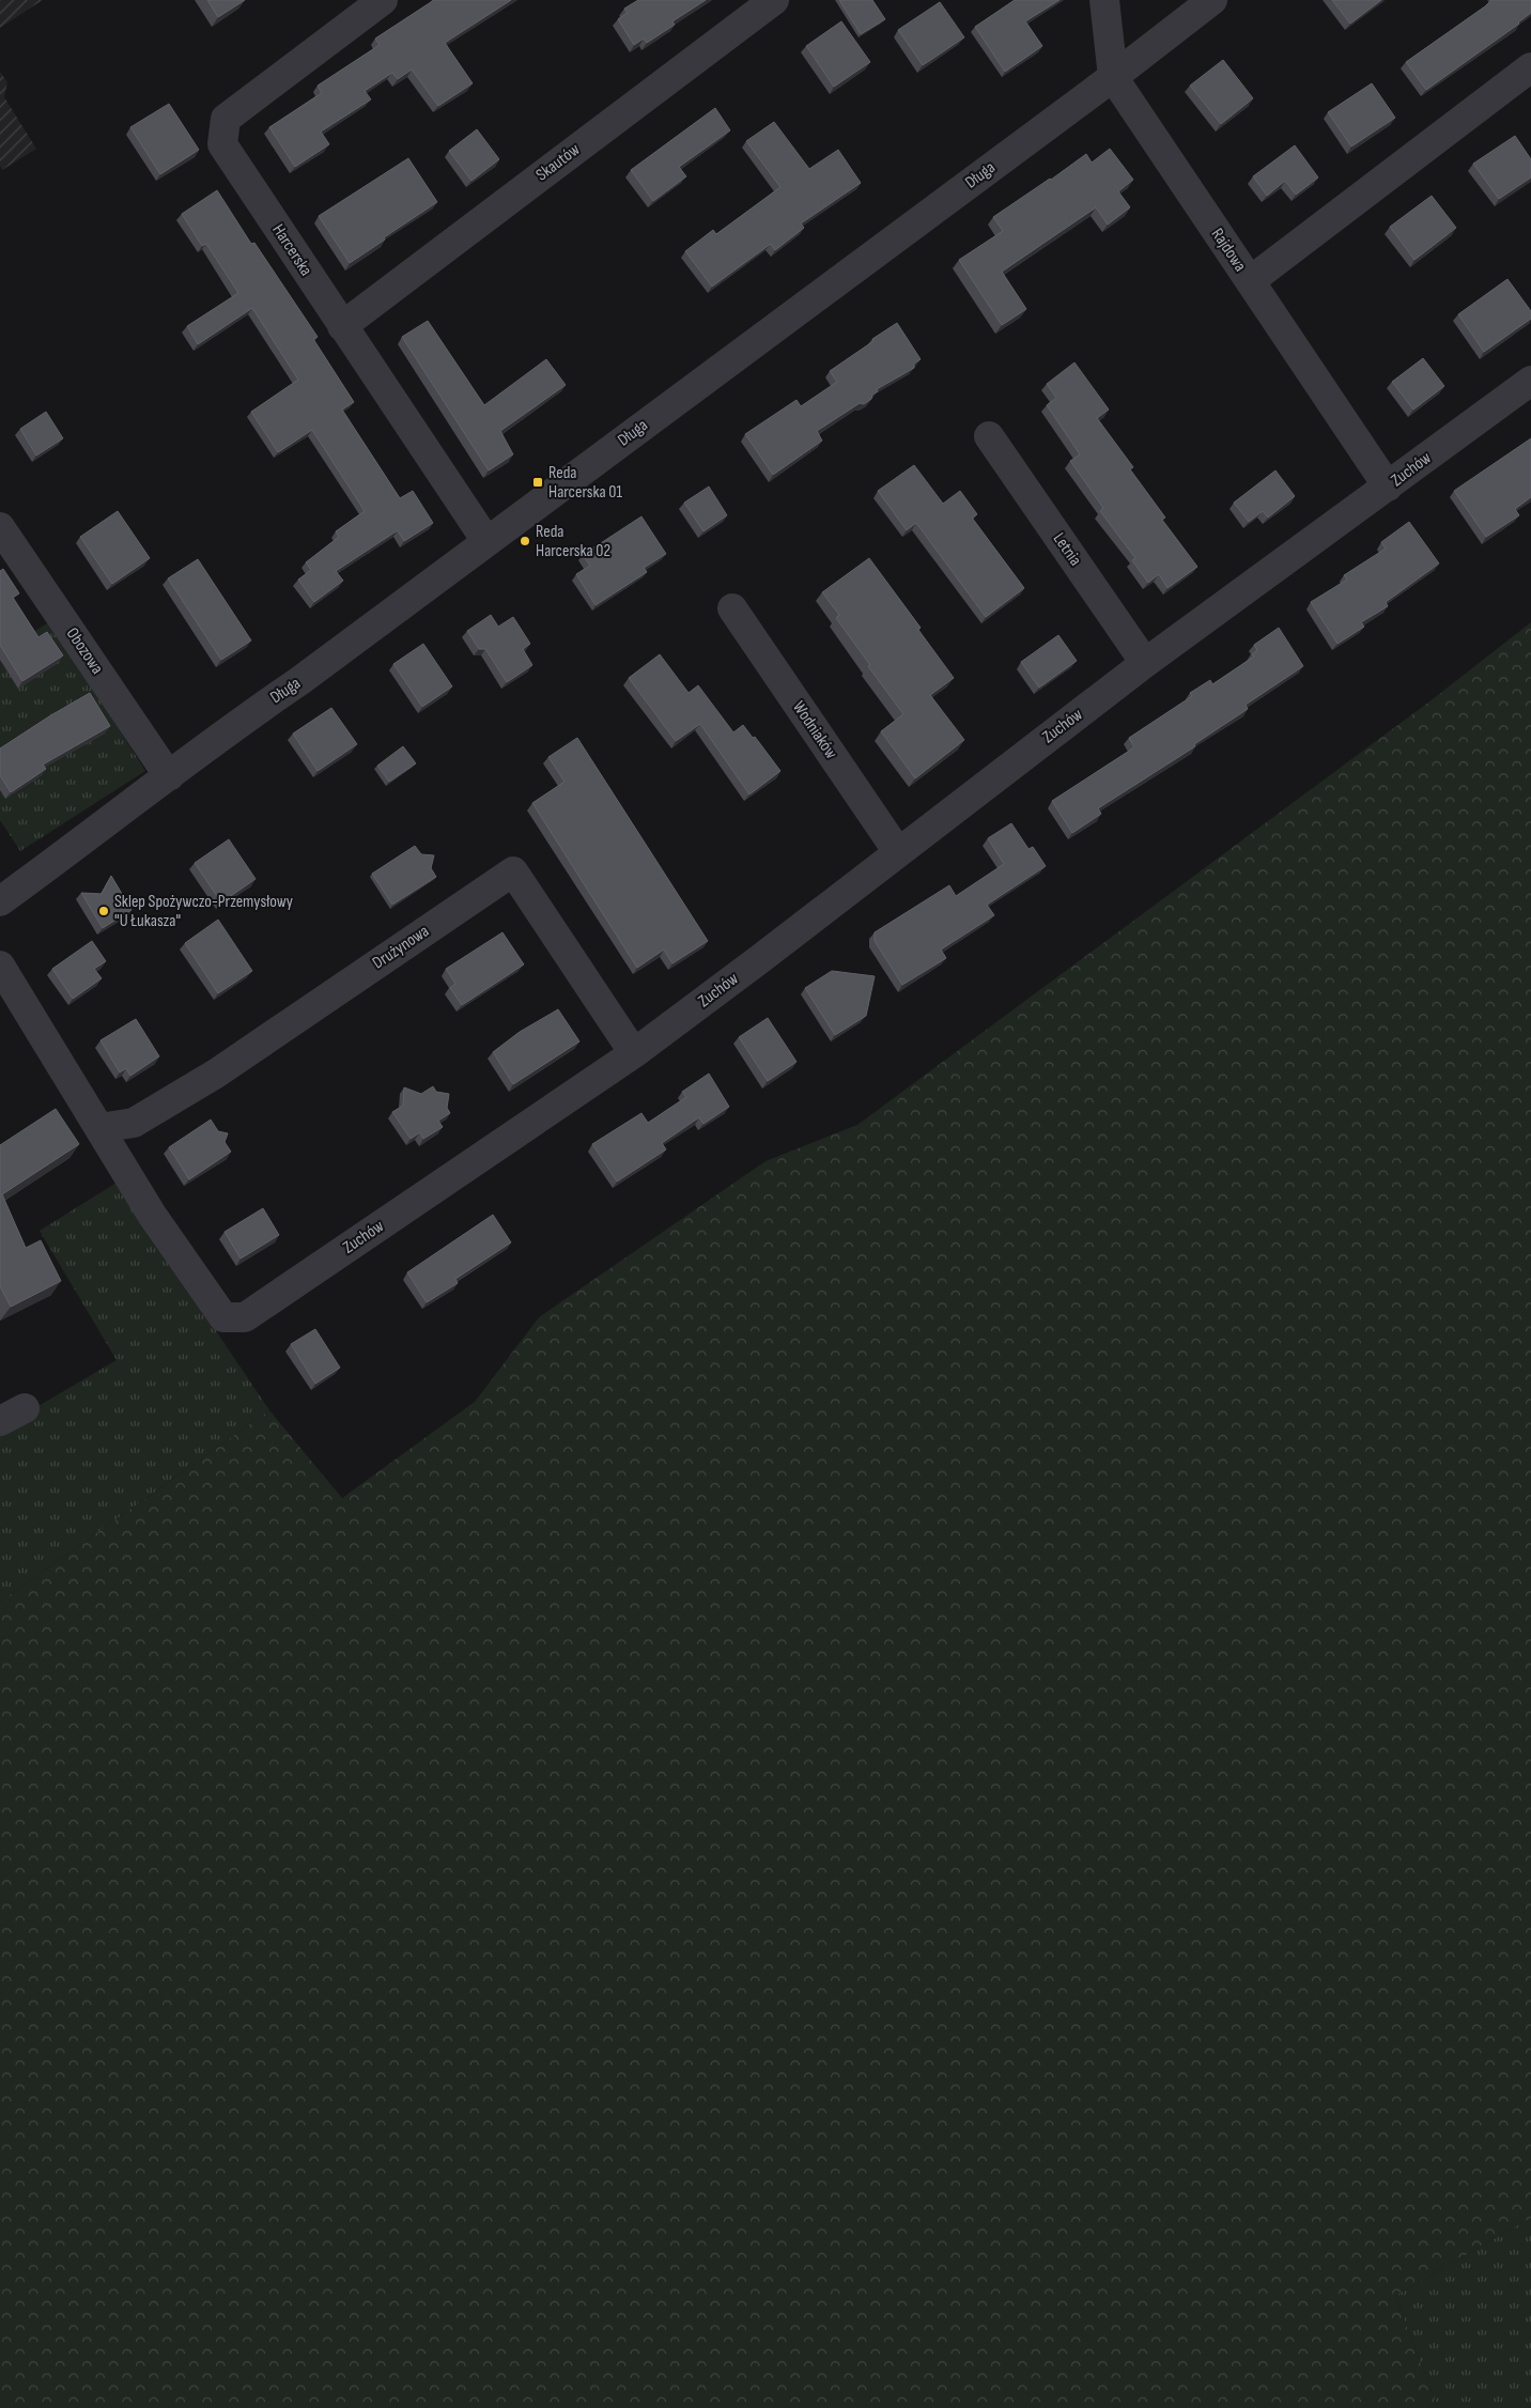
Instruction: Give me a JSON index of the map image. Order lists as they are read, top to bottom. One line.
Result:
{"streets":{"street":["Skautów","Długa","Harcerska","Rajdowa","Zuchów","Letnia","Obozowa","Wodniaków","Drużynowa"]},"crossings":[["Skautów","Harcerska"],["Długa","Harcerska"],["Długa","Rajdowa"],["Długa","Obozowa"],["Rajdowa","Zuchów"],["Zuchów","Letnia"],["Zuchów","Wodniaków"],["Zuchów","Drużynowa"]],"places":{"transit":["Reda Harcerska 01"],"other":["Reda Harcerska 02","Sklep Spożywczo-Przemysłowy \"U Łukasza\""]}}
